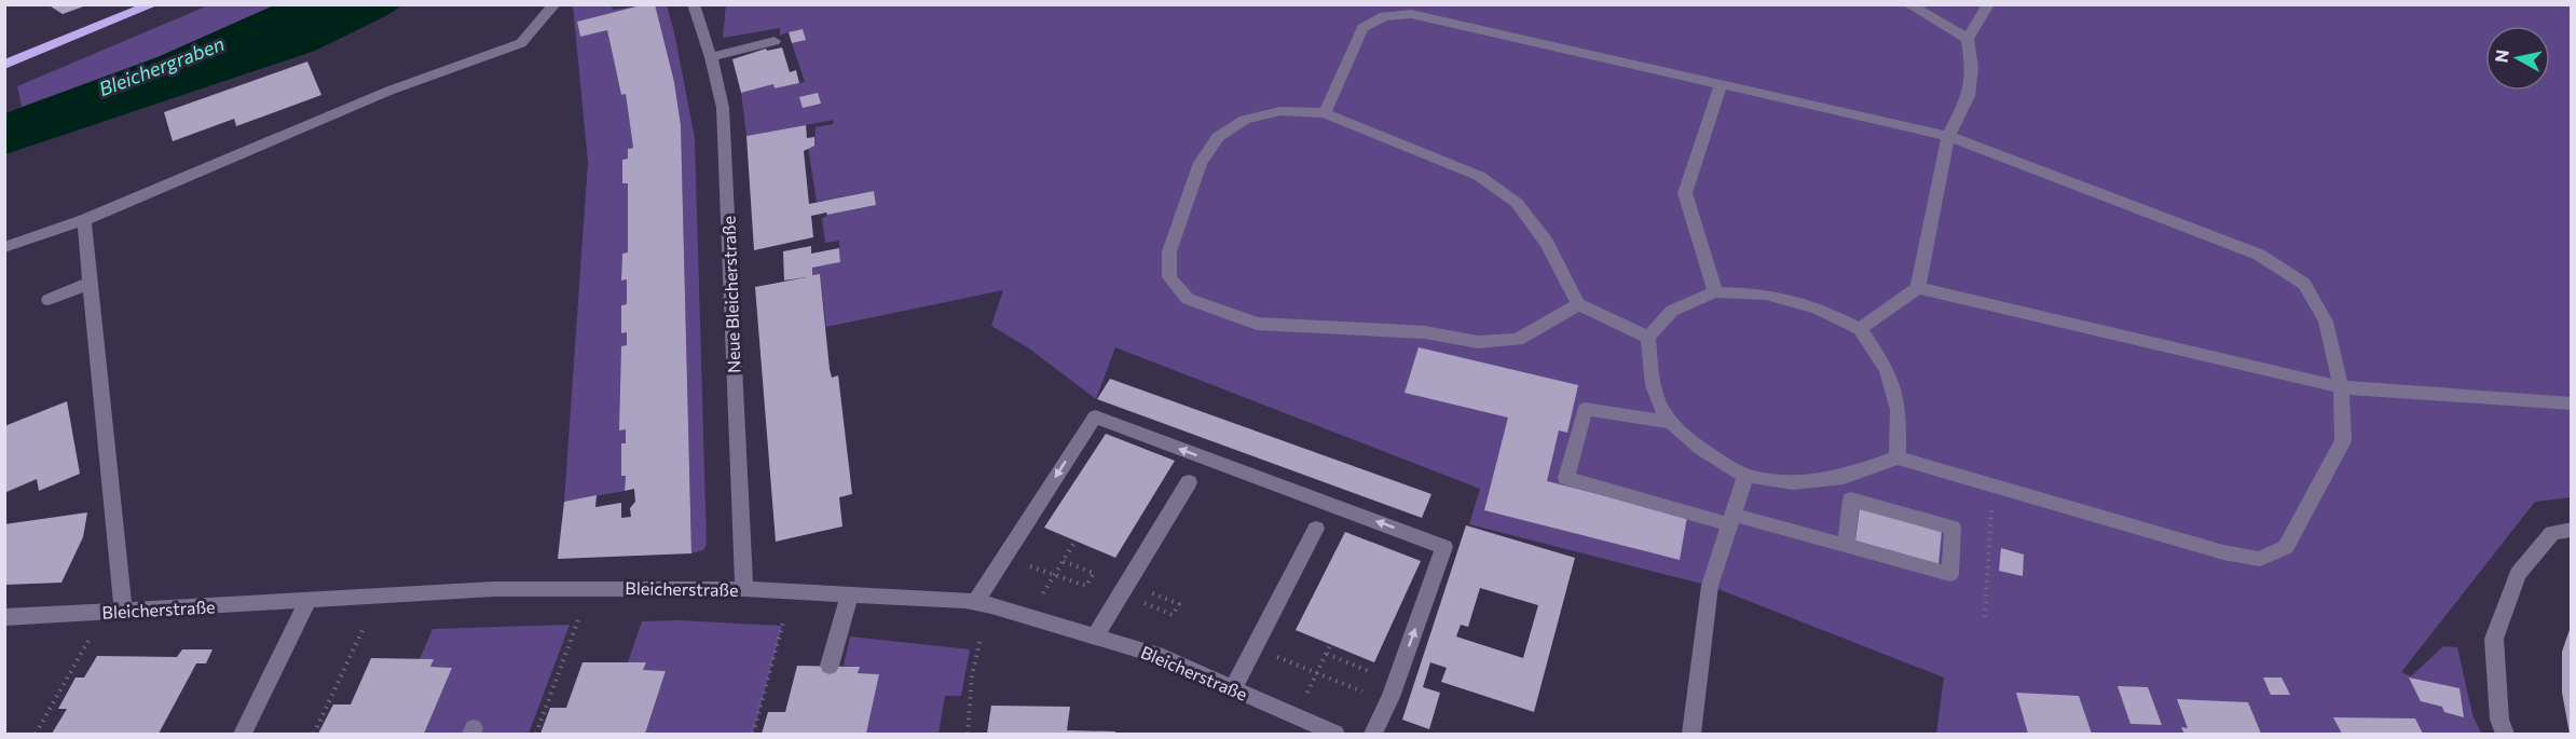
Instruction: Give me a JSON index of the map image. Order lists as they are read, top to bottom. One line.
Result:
{"streets":{"street":["Neue Bleicherstraße","Bleicherstraße"]},"crossings":[["Neue Bleicherstraße","Bleicherstraße"]],"water":["Bleichergraben"],"north":"left"}
